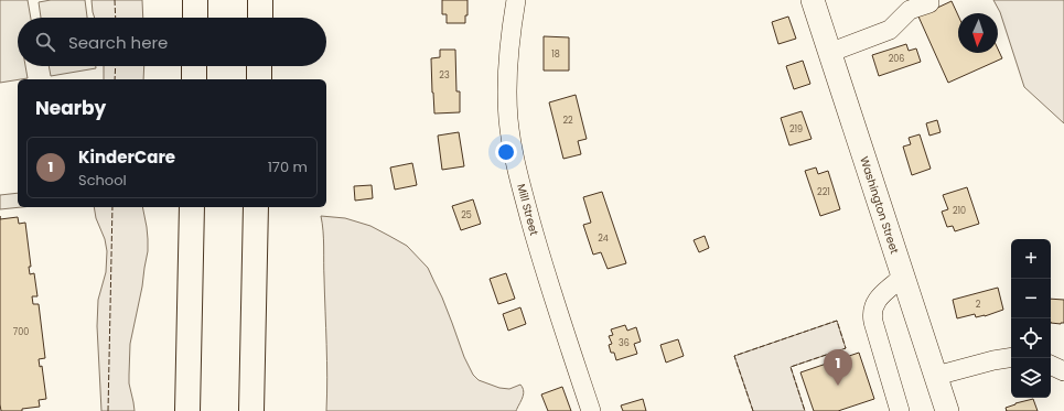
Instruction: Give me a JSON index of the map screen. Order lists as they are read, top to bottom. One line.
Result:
{"streets":{"main road":["Washington Street"],"street":["Mill Street"]},"house_numbers":["18","206","23","22","219","221","210","25","24","2","700","36"],"north":"bottom","page":{"search":"Search here","heading":"Nearby","list":[{"mark":"1","name":"KinderCare","note":"School","value":"170 m"}],"map_buttons":["+","−"],"pins":"1"}}
